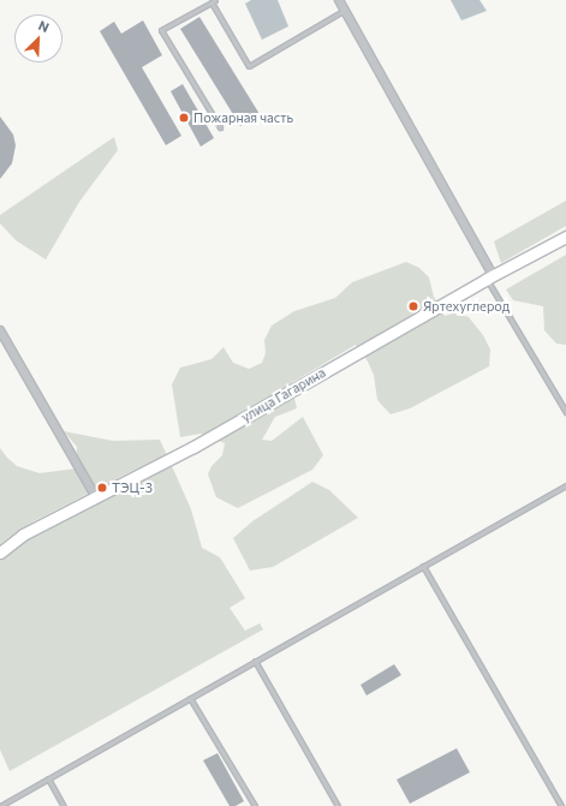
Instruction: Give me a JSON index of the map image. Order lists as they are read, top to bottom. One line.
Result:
{"streets":{"main road":["улица Гагарина"]},"places":["Пожарная часть","Яртехуглерод","ТЭЦ-3"],"north":"top right"}
